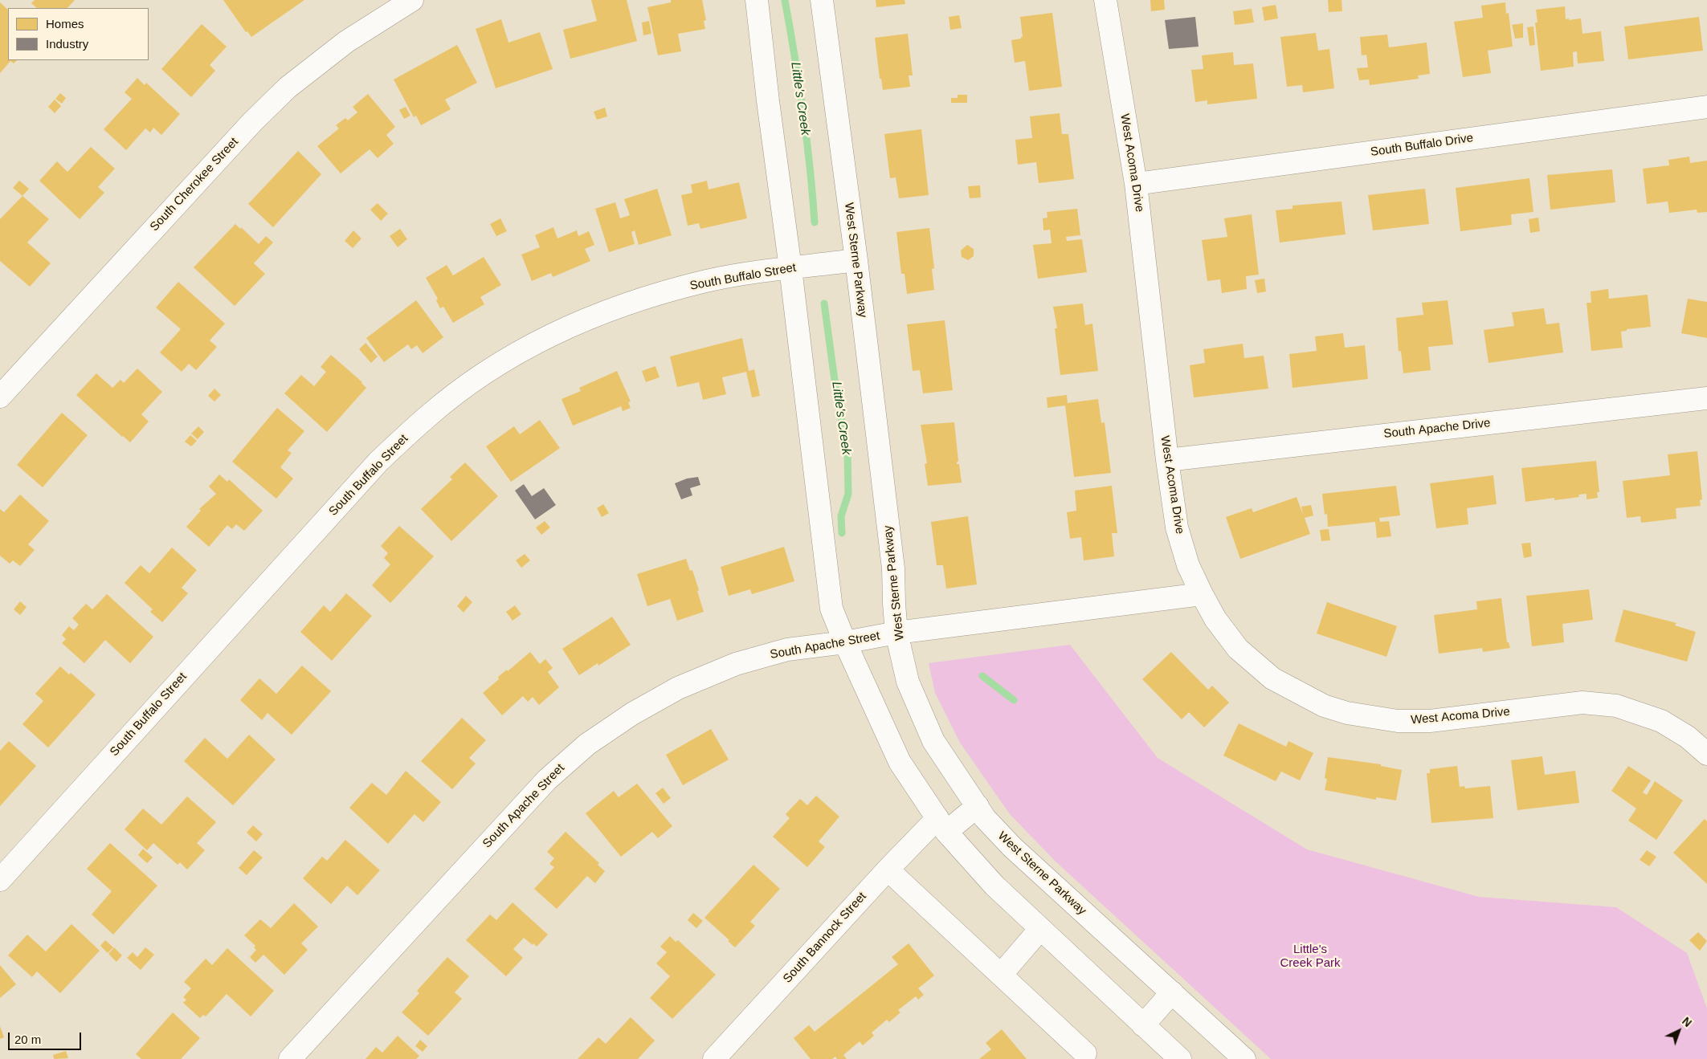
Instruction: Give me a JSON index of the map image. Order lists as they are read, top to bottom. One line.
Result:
{"streets":{"street":["South Buffalo Drive","West Acoma Drive","South Cherokee Street","West Sterne Parkway","South Buffalo Street","South Apache Drive","South Apache Street","South Bannock Street"]},"crossings":[["South Buffalo Drive","West Acoma Drive"],["West Acoma Drive","South Apache Drive"],["West Acoma Drive","South Apache Street"],["West Sterne Parkway","South Buffalo Street"],["West Sterne Parkway","South Apache Street"],["West Sterne Parkway","South Bannock Street"]],"water":["Little's Creek"],"parks":["Little's Creek Park"],"legend":["Homes","Industry"],"scale_bar":"20 m","north":"top right"}
